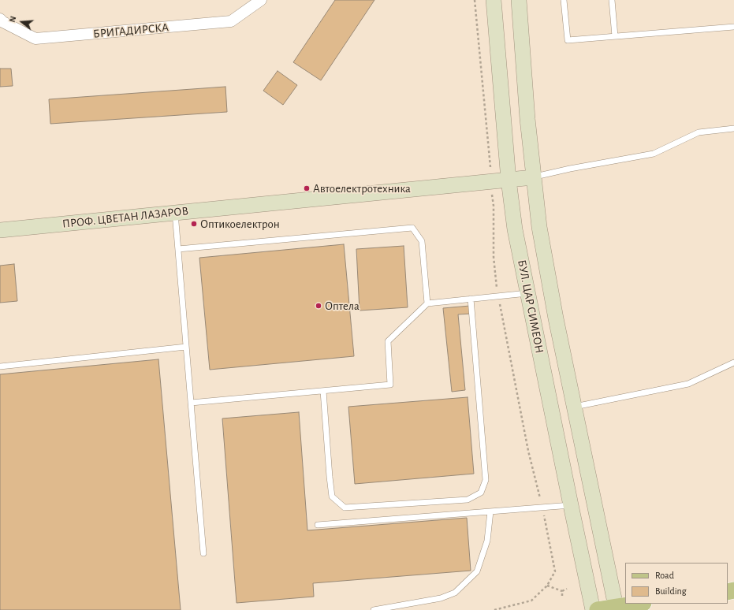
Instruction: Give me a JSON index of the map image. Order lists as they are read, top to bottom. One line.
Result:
{"streets":{"main road":["ПРОФ. ЦВЕТАН ЛАЗАРОВ","БУЛ. ЦАР СИМЕОН"],"street":["БРИГАДИРСКА"]},"crossings":[["ПРОФ. ЦВЕТАН ЛАЗАРОВ","БУЛ. ЦАР СИМЕОН"]],"places":["Автоелектротехника","Оптикоелектрон","Оптела"],"legend":["Road","Building"],"north":"left"}
